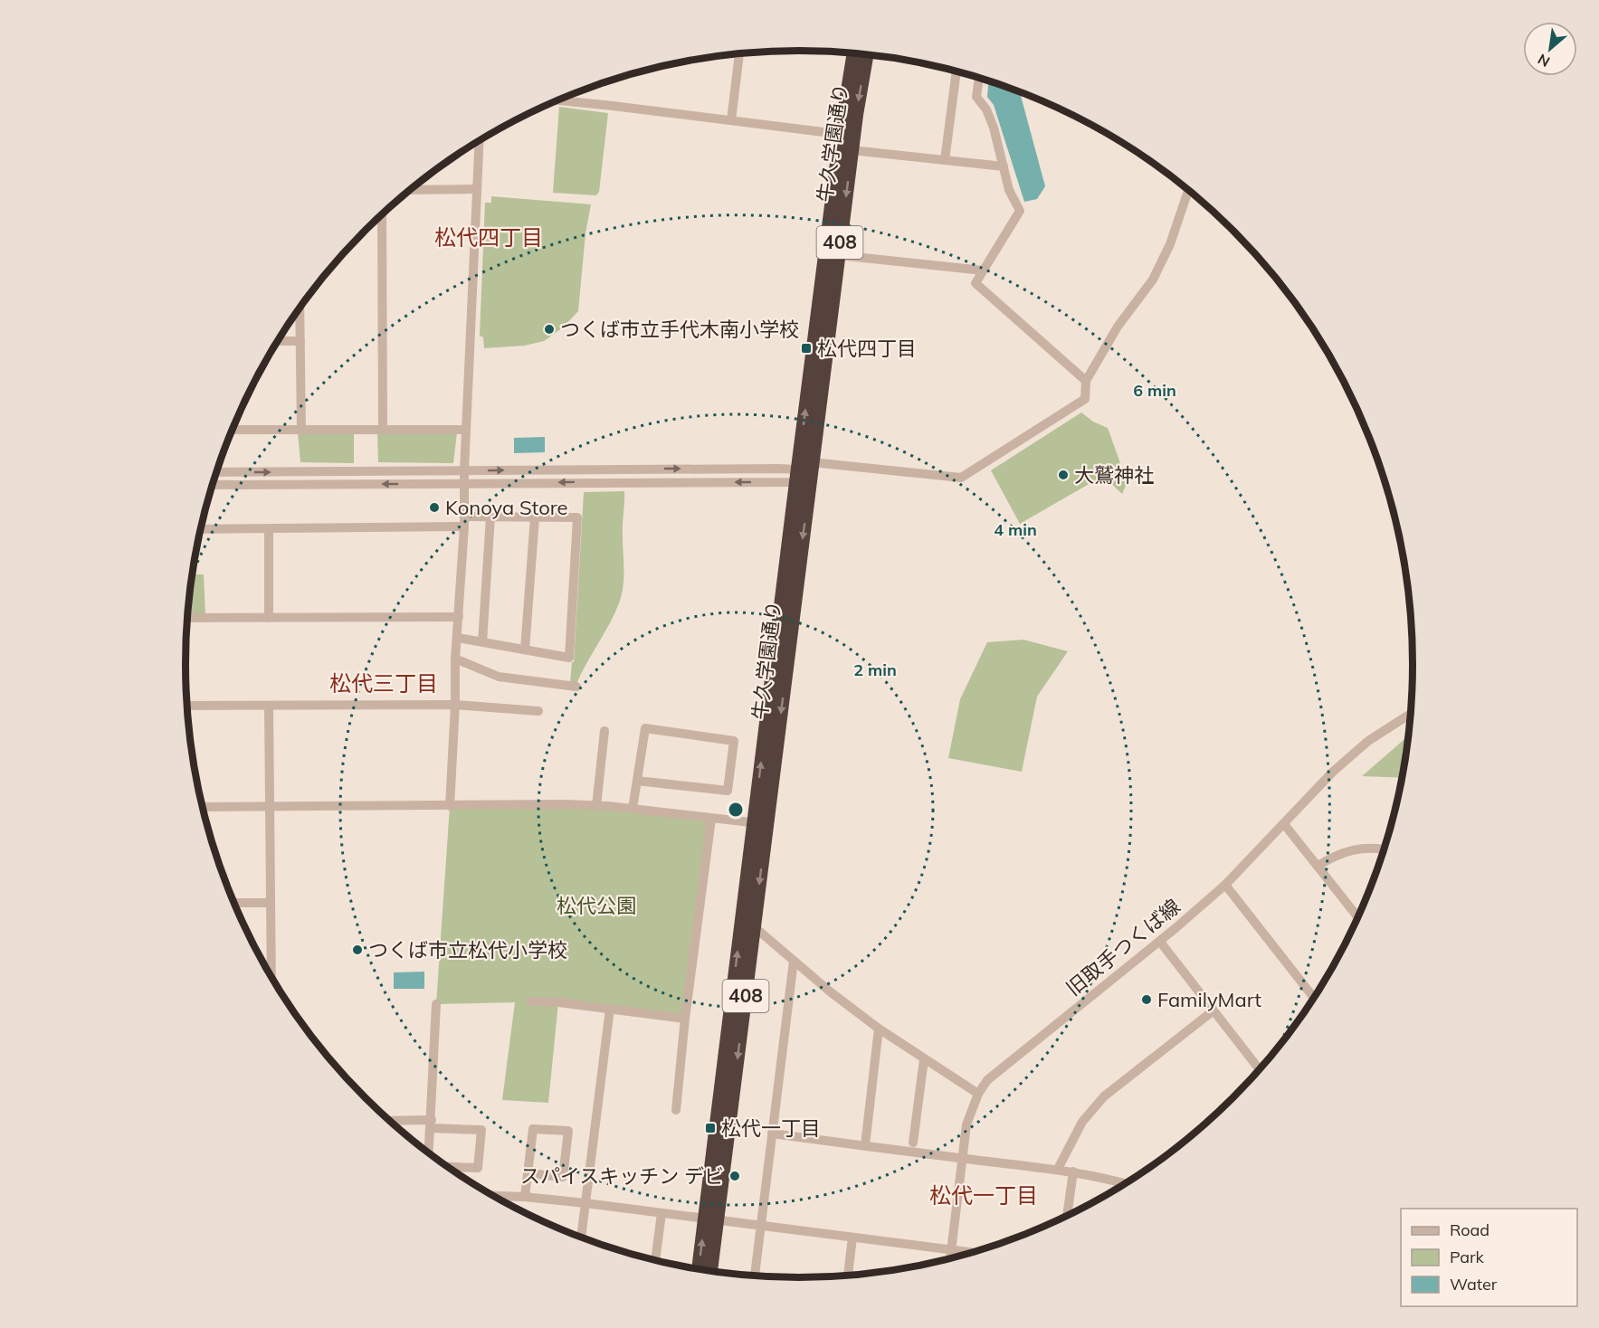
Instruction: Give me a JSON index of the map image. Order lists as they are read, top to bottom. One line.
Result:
{"streets":{"highway":["牛久学園通り","408"],"street":["旧取手つくば線"]},"districts":["松代四丁目","松代三丁目","松代一丁目"],"parks":["松代公園"],"places":{"other":["つくば市立手代木南小学校","大鷲神社","Konoya Store","つくば市立松代小学校","FamilyMart","スパイスキッチン デビ"],"transit":["松代四丁目","松代一丁目"]},"legend":["Road","Park","Water"],"north":"bottom left","rings":["6 min","4 min","2 min"]}
